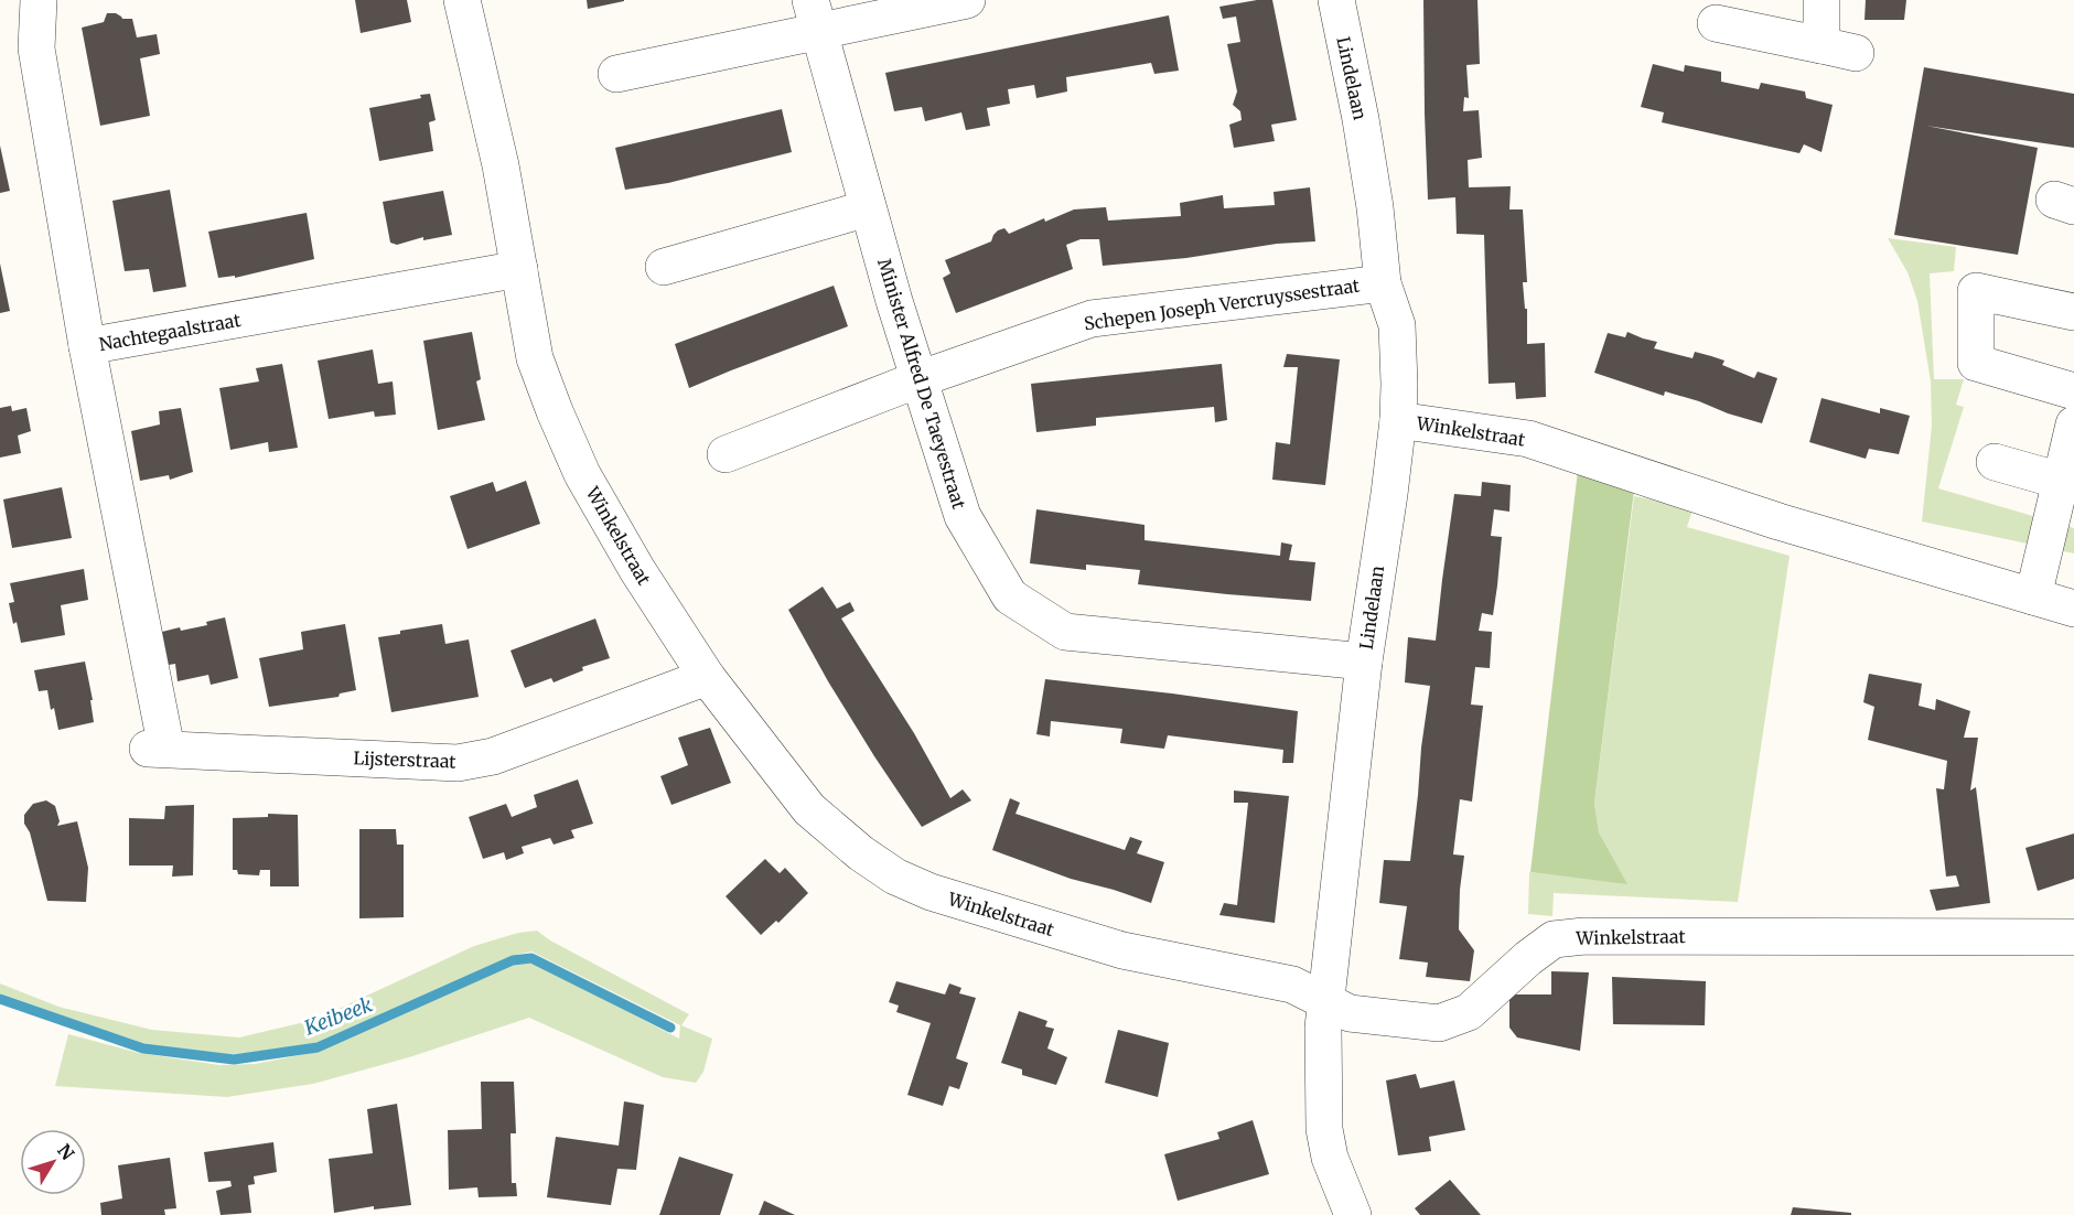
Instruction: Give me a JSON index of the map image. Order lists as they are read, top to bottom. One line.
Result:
{"streets":{"street":["Lindelaan","Schepen Joseph Vercruyssestraat","Nachtegaalstraat","Minister Alfred De Taeyestraat","Winkelstraat","Lijsterstraat"]},"crossings":[["Lindelaan","Schepen Joseph Vercruyssestraat"],["Lindelaan","Minister Alfred De Taeyestraat"],["Lindelaan","Winkelstraat"],["Schepen Joseph Vercruyssestraat","Minister Alfred De Taeyestraat"],["Nachtegaalstraat","Winkelstraat"],["Nachtegaalstraat","Lijsterstraat"],["Winkelstraat","Lijsterstraat"]],"water":["Keibeek"],"north":"top right"}
